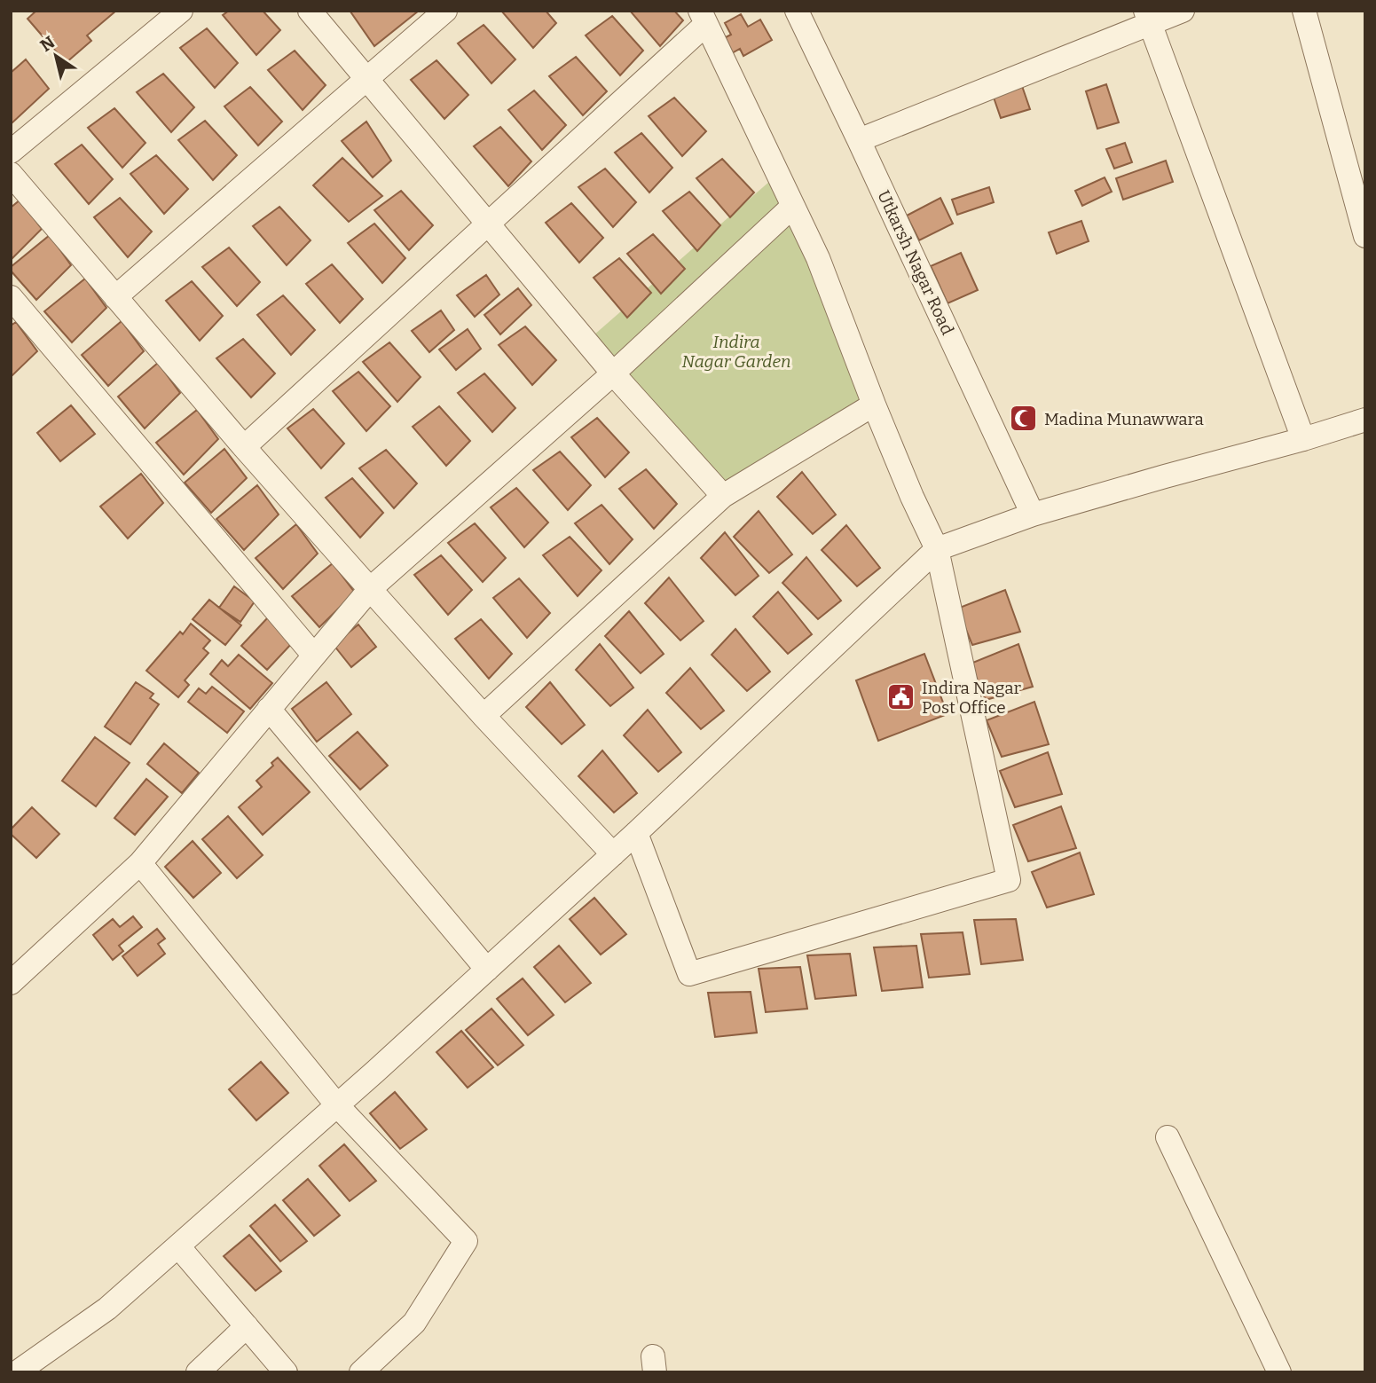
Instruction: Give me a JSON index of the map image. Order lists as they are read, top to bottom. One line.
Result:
{"streets":{"street":["Utkarsh Nagar Road"]},"parks":["Indira Nagar Garden"],"places":{"mosque":["Madina Munawwara"],"public building":["Indira Nagar Post Office"]},"north":"top left"}
